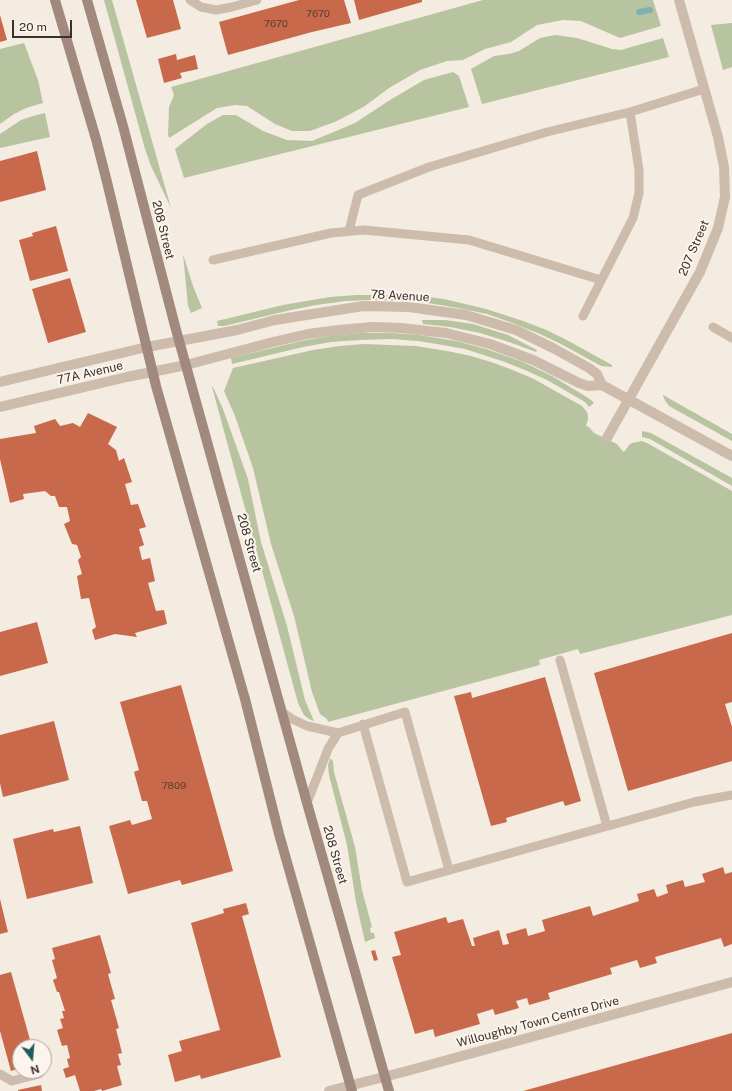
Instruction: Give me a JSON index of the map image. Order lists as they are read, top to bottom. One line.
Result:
{"streets":{"main road":["208 Street"],"street":["207 Street","78 Avenue","77A Avenue","Willoughby Town Centre Drive"]},"crossings":[["208 Street","78 Avenue"],["208 Street","77A Avenue"],["208 Street","Willoughby Town Centre Drive"],["207 Street","78 Avenue"],["78 Avenue","77A Avenue"]],"house_numbers":["7670","7670","7809"],"scale_bar":"20 m","north":"bottom"}
